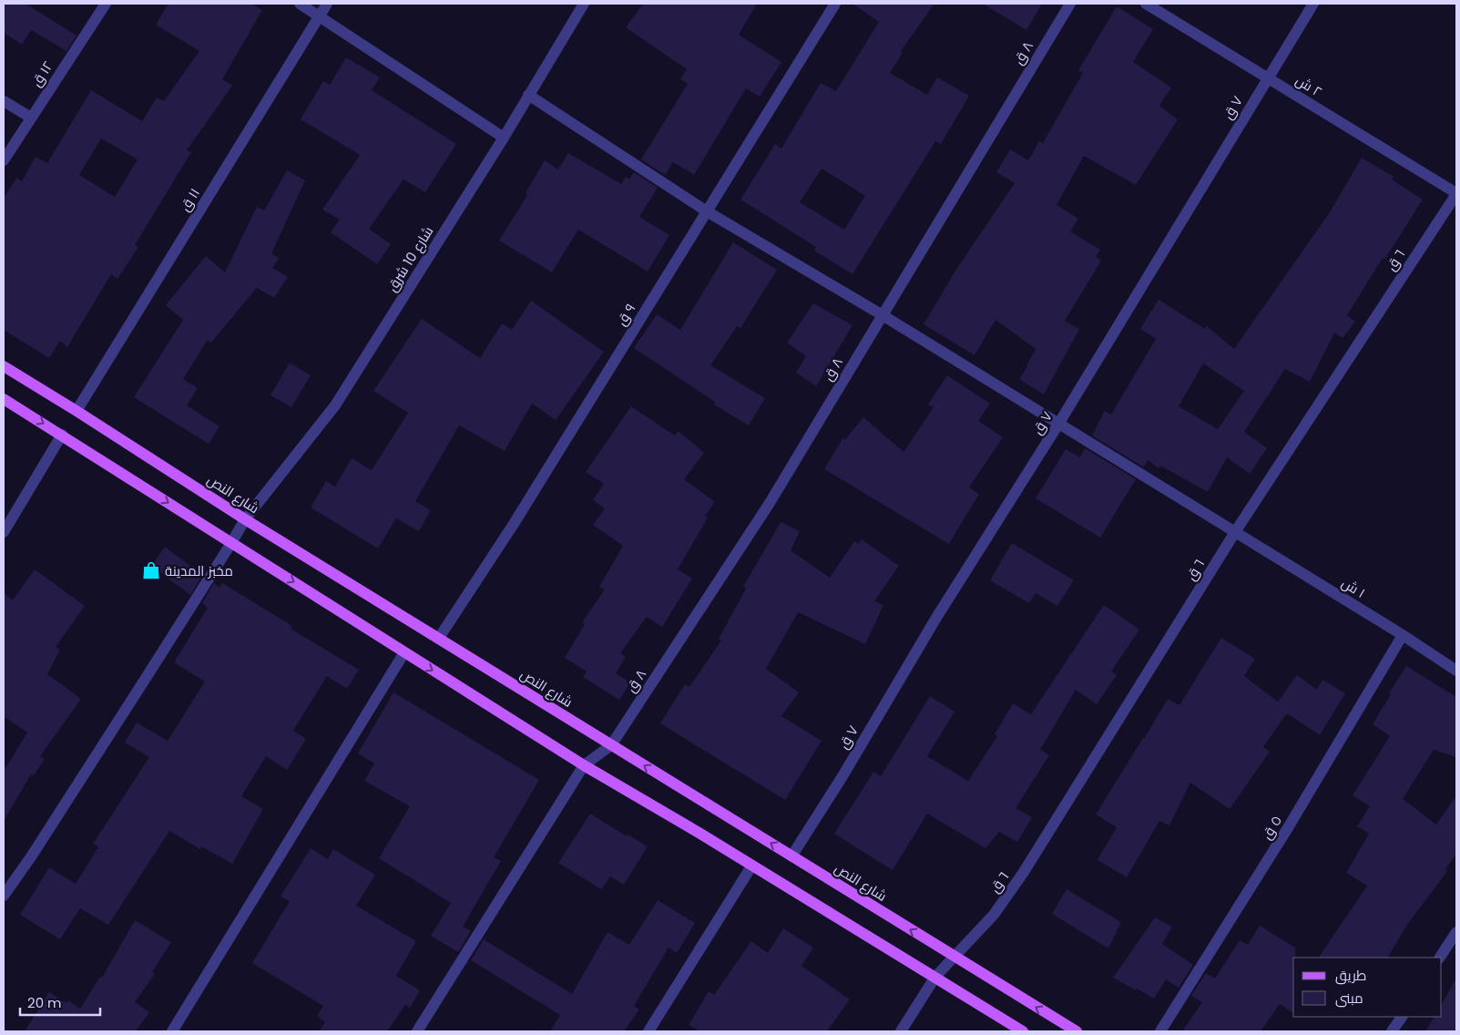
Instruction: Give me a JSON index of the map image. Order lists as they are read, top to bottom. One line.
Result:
{"streets":{"main road":["شارع النص"],"street":["٨ ق","١٢ ق","٢ ش","٧ ق","١١ ق","شارع 10 شرق","٦ ق","٩ ق","١ ش","٥ ق"]},"crossings":[["٨ ق","شارع النص"],["٨ ق","١ ش"],["٢ ش","٧ ق"],["٢ ش","٦ ق"],["٧ ق","شارع النص"],["٧ ق","١ ش"],["١١ ق","شارع النص"],["شارع 10 شرق","شارع النص"],["شارع 10 شرق","١ ش"],["٦ ق","شارع النص"],["٦ ق","١ ش"],["٩ ق","شارع النص"],["٩ ق","١ ش"],["١ ش","٥ ق"]],"places":{"shop":["مخبز المدينة"]},"legend":["طريق","مبنى"],"scale_bar":"20 m"}
